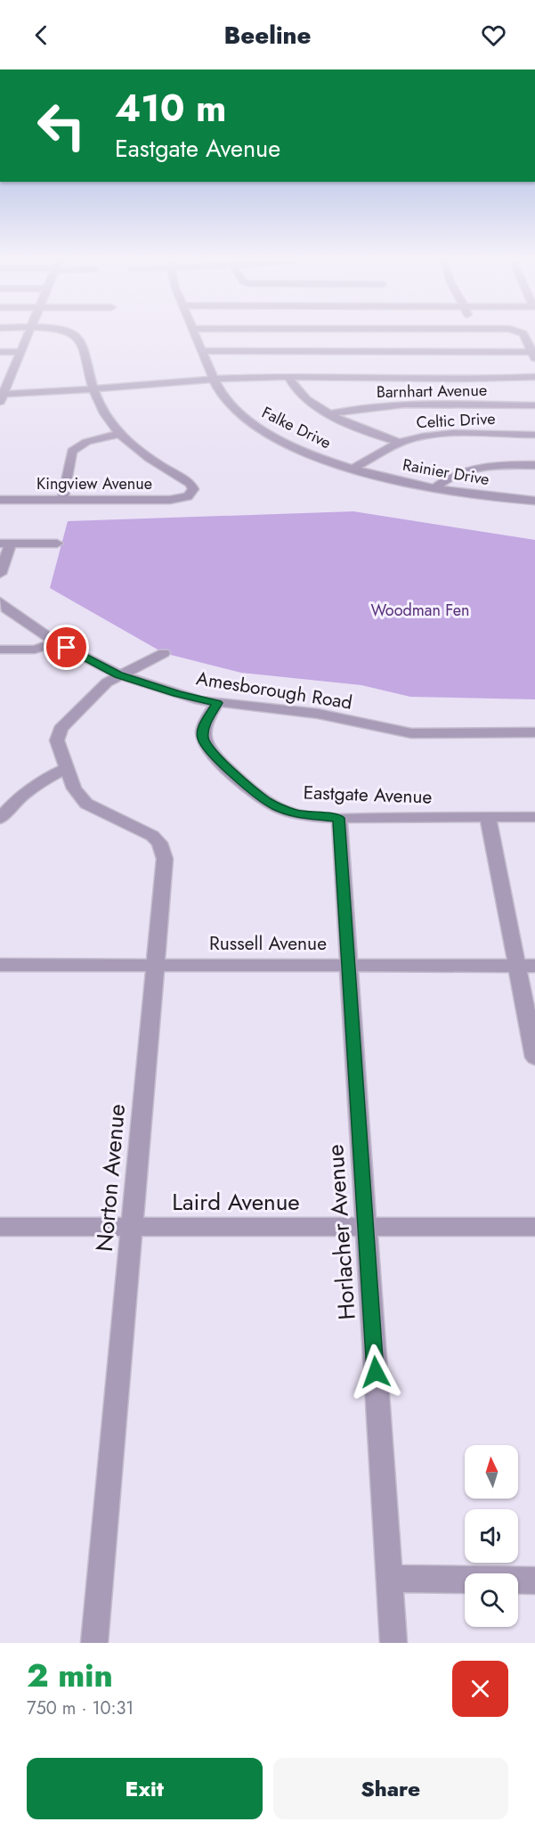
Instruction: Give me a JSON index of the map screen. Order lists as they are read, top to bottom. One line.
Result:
{"streets":{"street":["Barnhart Avenue","Celtic Drive","Falke Drive","Rainier Drive","Kingview Avenue","Amesborough Road","Eastgate Avenue","Russell Avenue","Norton Avenue","Laird Avenue","Horlacher Avenue"]},"crossings":[["Celtic Drive","Falke Drive"],["Celtic Drive","Rainier Drive"],["Falke Drive","Rainier Drive"],["Amesborough Road","Eastgate Avenue"],["Amesborough Road","Norton Avenue"],["Eastgate Avenue","Horlacher Avenue"],["Russell Avenue","Norton Avenue"],["Russell Avenue","Horlacher Avenue"],["Norton Avenue","Laird Avenue"],["Laird Avenue","Horlacher Avenue"]],"parks":["Woodman Fen"],"north":"top","page":{"header":"Beeline","turn":["410 m","Eastgate Avenue"],"heading":["2 min","750 m · 10:31"],"buttons":["Exit","Share"]}}
